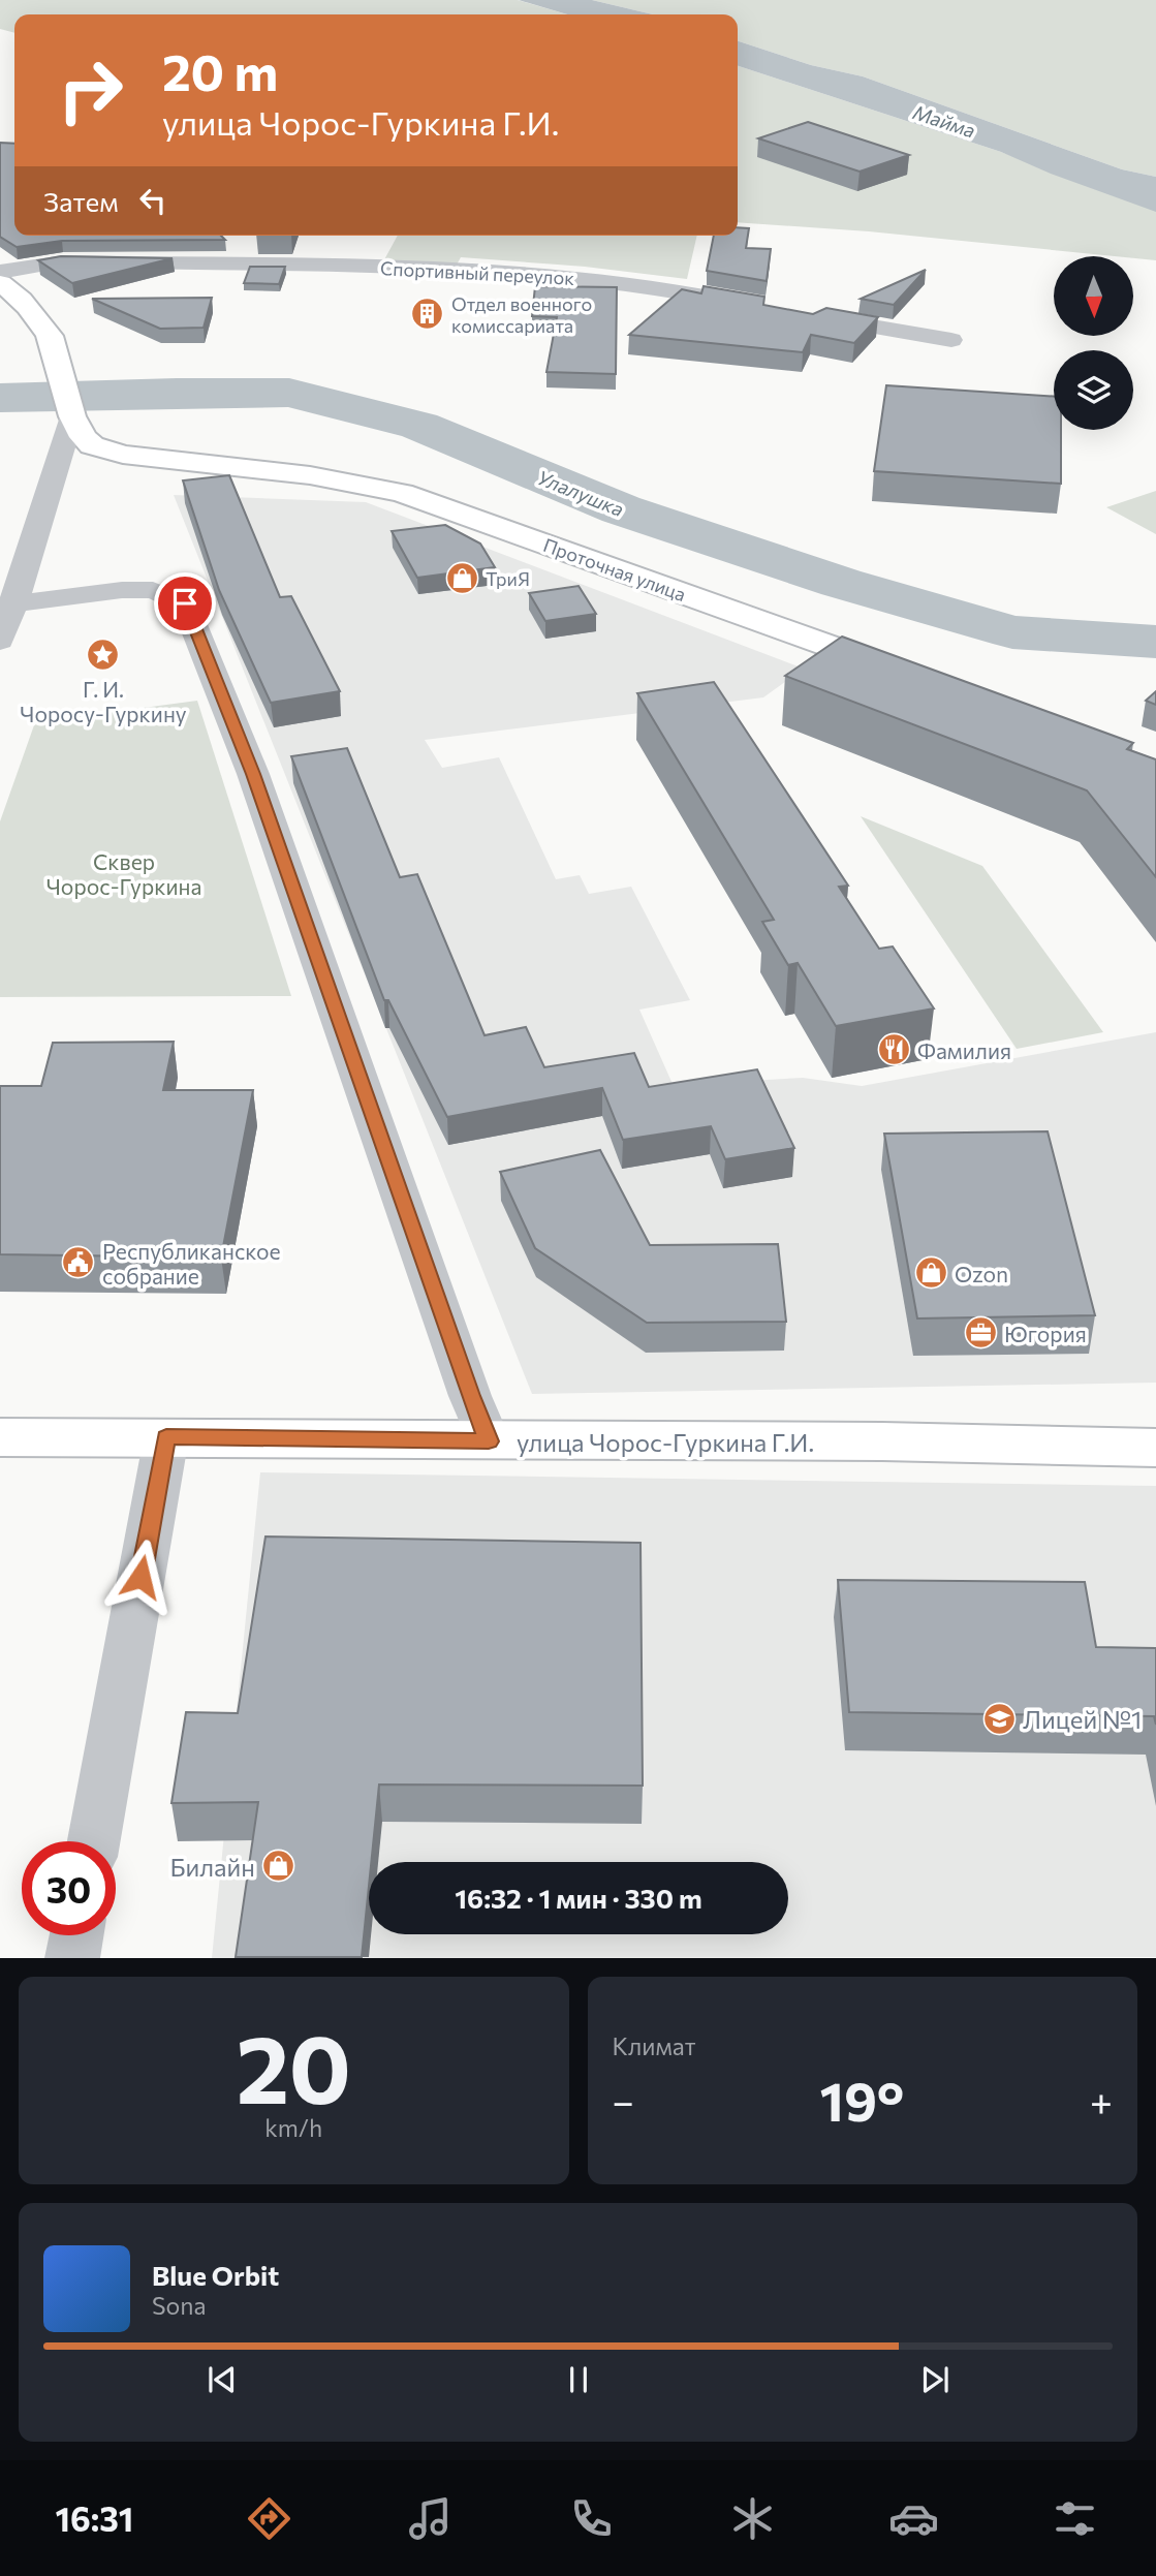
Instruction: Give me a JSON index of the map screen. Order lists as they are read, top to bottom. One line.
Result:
{"streets":{"main road":["Проточная улица","улица Чорос-Гуркина Г.И."],"street":["Спортивный переулок"]},"water":["Майма","Улалушка"],"parks":["Сквер Чорос-Гуркина"],"places":{"building":["Отдел военного комиссариата"],"shop":["ТриЯ","Ozon","Билайн"],"place":["Г. И. Чоросу-Гуркину"],"restaurant":["Фамилия"],"public building":["Республиканское собрание"],"office":["Югория"],"school or university":["Лицей №1"]},"north":"bottom","page":{"turn":["20 m","улица Чорос-Гуркина Г.И."],"then":"Затем","limit":"30","trip":"16:32 · 1 мин · 330 m","tile":[["20","km/h"],"Климат"],"heat":["−","19°","+"],"song":["Blue Orbit","Sona"],"tabs":"16:31"}}
